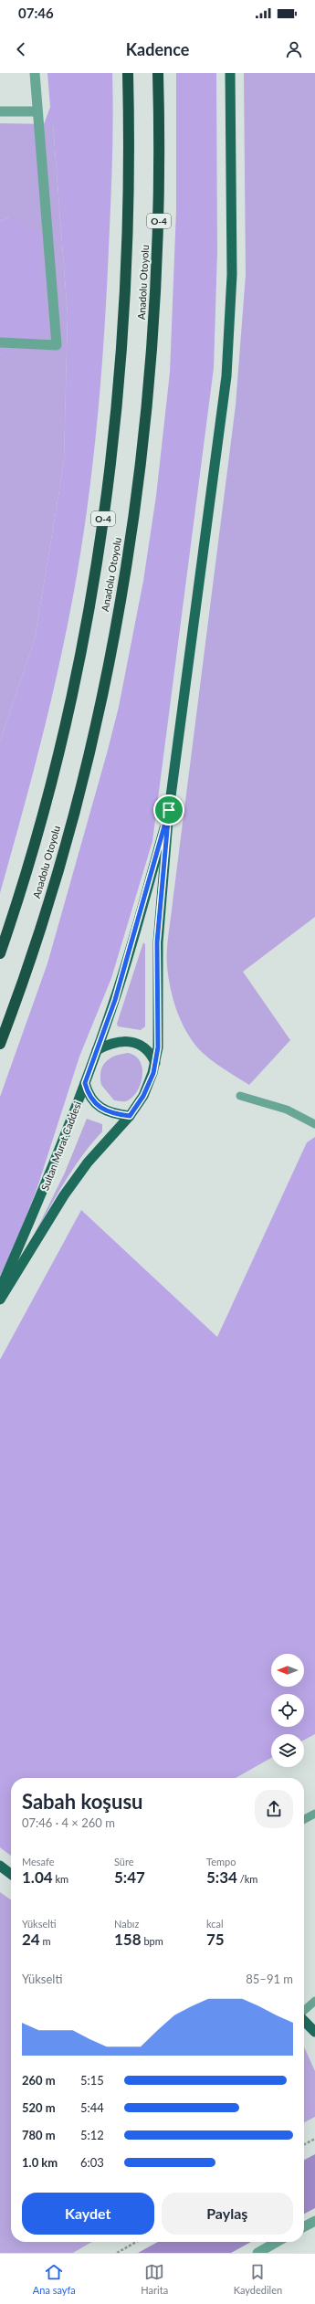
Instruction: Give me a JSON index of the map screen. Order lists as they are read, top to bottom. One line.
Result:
{"streets":{"highway":["O-4","Anadolu Otoyolu"],"main road":["Sultan Murat Caddesi"]},"north":"left","page":{"status":"07:46","header":"Kadence","heading":["Sabah koşusu","07:46 · 4 × 260 m"],"stats":[["Mesafe","1.04 km"],["Süre","5:47"],["Tempo","5:34 /km"],["Yükselti","24 m"],["Nabız","158 bpm"],["kcal","75"]],"chart":["Yükselti","85–91 m"],"list":[{"name":"260 m","note":"5:15"},{"name":"520 m","note":"5:44"},{"name":"780 m","note":"5:12"},{"name":"1.0 km","note":"6:03"}],"buttons":["Kaydet","Paylaş"],"tabs":["Ana sayfa","Harita","Kaydedilen"]}}
